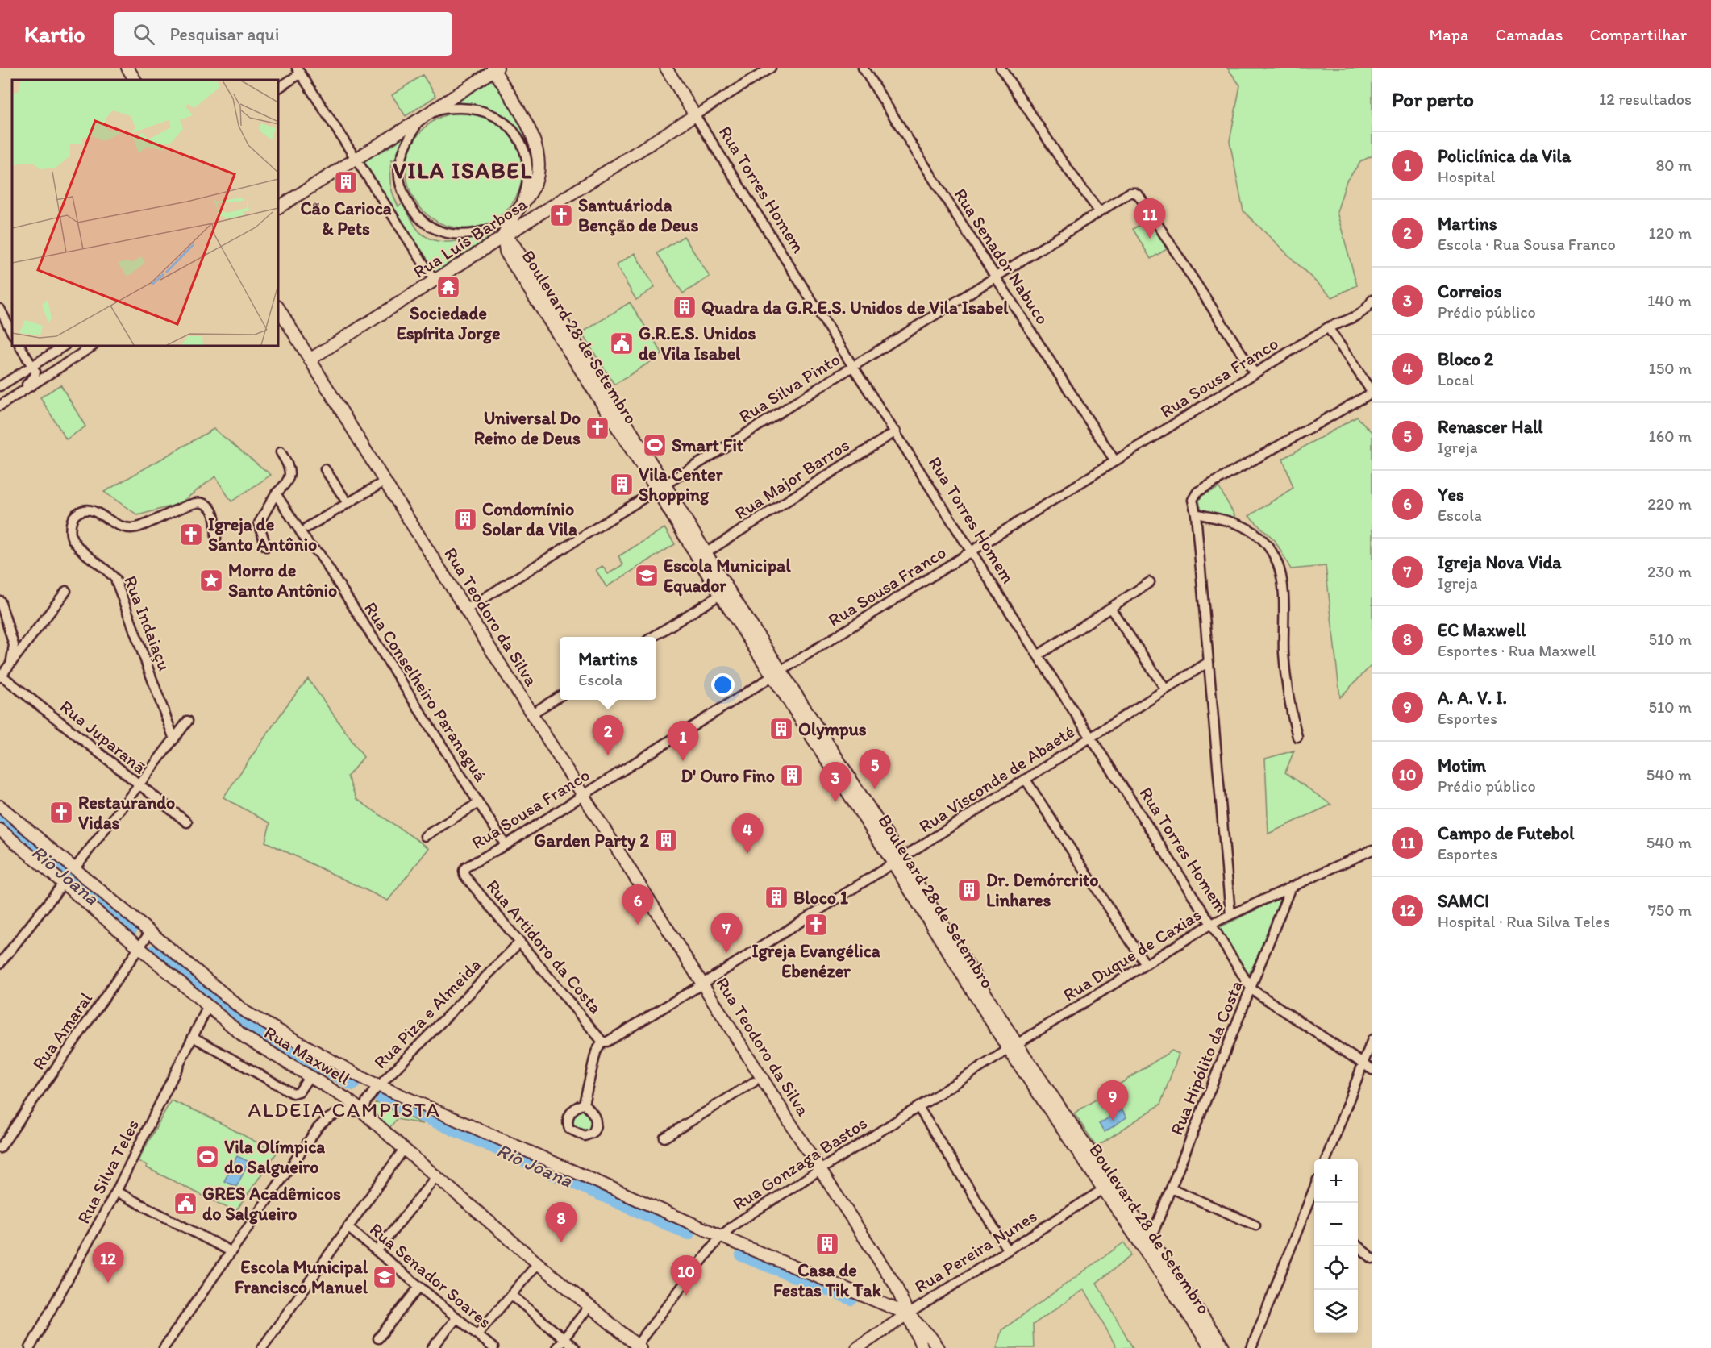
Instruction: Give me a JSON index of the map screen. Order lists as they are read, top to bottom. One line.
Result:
{"streets":{"main road":["Rua Torres Homem","Rua Luís Barbosa","Boulevard 28 de Setembro","Rua Teodoro da Silva","Rua Maxwell","Rua Pereira Nunes"],"street":["Rua Senador Nabuco","Rua Sousa Franco","Rua Silva Pinto","Rua Major Barros","Rua Indaiaçu","Rua Conselheiro Paranaguá","Rua Juparanã","Rua Visconde de Abaeté","Rua Artidoro da Costa","Rua Duque de Caxias","Rua Piza e Almeida","Rua Amaral","Rua Hipólito da Costa","Rua Gonzaga Bastos","Rua Silva Teles","Rua Senador Soares"]},"crossings":[["Rua Torres Homem","Rua Luís Barbosa"],["Rua Torres Homem","Rua Sousa Franco"],["Rua Torres Homem","Rua Silva Pinto"],["Rua Torres Homem","Rua Major Barros"],["Rua Torres Homem","Rua Visconde de Abaeté"],["Rua Torres Homem","Rua Duque de Caxias"],["Rua Torres Homem","Rua Hipólito da Costa"],["Rua Luís Barbosa","Boulevard 28 de Setembro"],["Rua Luís Barbosa","Rua Teodoro da Silva"],["Rua Senador Nabuco","Rua Sousa Franco"],["Rua Senador Nabuco","Rua Silva Pinto"],["Boulevard 28 de Setembro","Rua Sousa Franco"],["Boulevard 28 de Setembro","Rua Silva Pinto"],["Boulevard 28 de Setembro","Rua Major Barros"],["Boulevard 28 de Setembro","Rua Visconde de Abaeté"],["Boulevard 28 de Setembro","Rua Duque de Caxias"],["Boulevard 28 de Setembro","Rua Hipólito da Costa"],["Boulevard 28 de Setembro","Rua Gonzaga Bastos"],["Boulevard 28 de Setembro","Rua Pereira Nunes"],["Rua Sousa Franco","Rua Silva Pinto"],["Rua Sousa Franco","Rua Teodoro da Silva"],["Rua Sousa Franco","Rua Conselheiro Paranaguá"],["Rua Sousa Franco","Rua Artidoro da Costa"],["Rua Silva Pinto","Rua Teodoro da Silva"],["Rua Teodoro da Silva","Rua Visconde de Abaeté"],["Rua Teodoro da Silva","Rua Maxwell"],["Rua Teodoro da Silva","Rua Gonzaga Bastos"],["Rua Teodoro da Silva","Rua Pereira Nunes"],["Rua Visconde de Abaeté","Rua Artidoro da Costa"],["Rua Artidoro da Costa","Rua Piza e Almeida"],["Rua Duque de Caxias","Rua Hipólito da Costa"],["Rua Duque de Caxias","Rua Gonzaga Bastos"],["Rua Piza e Almeida","Rua Maxwell"],["Rua Amaral","Rua Maxwell"],["Rua Maxwell","Rua Gonzaga Bastos"],["Rua Maxwell","Rua Silva Teles"],["Rua Maxwell","Rua Pereira Nunes"]],"districts":["VILA ISABEL","ALDEIA CAMPISTA"],"water":["Rio Joana"],"places":{"building":["Cão Carioca & Pets","Quadra da G.R.E.S. Unidos de Vila Isabel","Vila Center Shopping","Condomínio Solar da Vila","Olympus","D' Ouro Fino","Garden Party 2","Dr. Demórcrito Linhares","Bloco 1","Casa de Festas Tik Tak"],"church":["Santuárioda Benção de Deus","Universal Do Reino de Deus","Igreja de Santo Antônio","Restaurando Vidas","Igreja Evangélica Ebenézer"],"temple":["Sociedade Espírita Jorge"],"public building":["G.R.E.S. Unidos de Vila Isabel","GRES Acadêmicos do Salgueiro"],"sports":["Smart Fit","Vila Olímpica do Salgueiro"],"school or university":["Escola Municipal Equador","Escola Municipal Francisco Manuel"],"place":["Morro de Santo Antônio"]},"page":{"header":"Kartio","search":"Pesquisar aqui","nav":["Mapa","Camadas","Compartilhar"],"heading":["Por perto","12 resultados"],"list":[{"mark":"1","name":"Policlínica da Vila","note":"Hospital","value":"80 m"},{"mark":"2","name":"Martins","note":"Escola · Rua Sousa Franco","value":"120 m"},{"mark":"3","name":"Correios","note":"Prédio público","value":"140 m"},{"mark":"4","name":"Bloco 2","note":"Local","value":"150 m"},{"mark":"5","name":"Renascer Hall","note":"Igreja","value":"160 m"},{"mark":"6","name":"Yes","note":"Escola","value":"220 m"},{"mark":"7","name":"Igreja Nova Vida","note":"Igreja","value":"230 m"},{"mark":"8","name":"EC Maxwell","note":"Esportes · Rua Maxwell","value":"510 m"},{"mark":"9","name":"A. A. V. I.","note":"Esportes","value":"510 m"},{"mark":"10","name":"Motim","note":"Prédio público","value":"540 m"},{"mark":"11","name":"Campo de Futebol","note":"Esportes","value":"540 m"},{"mark":"12","name":"SAMCI","note":"Hospital · Rua Silva Teles","value":"750 m"}],"pins":["11","2","1","5","3","4","6","7","9","8","12","10"],"popup":["Martins","Escola"],"map_buttons":["+","−"]}}
